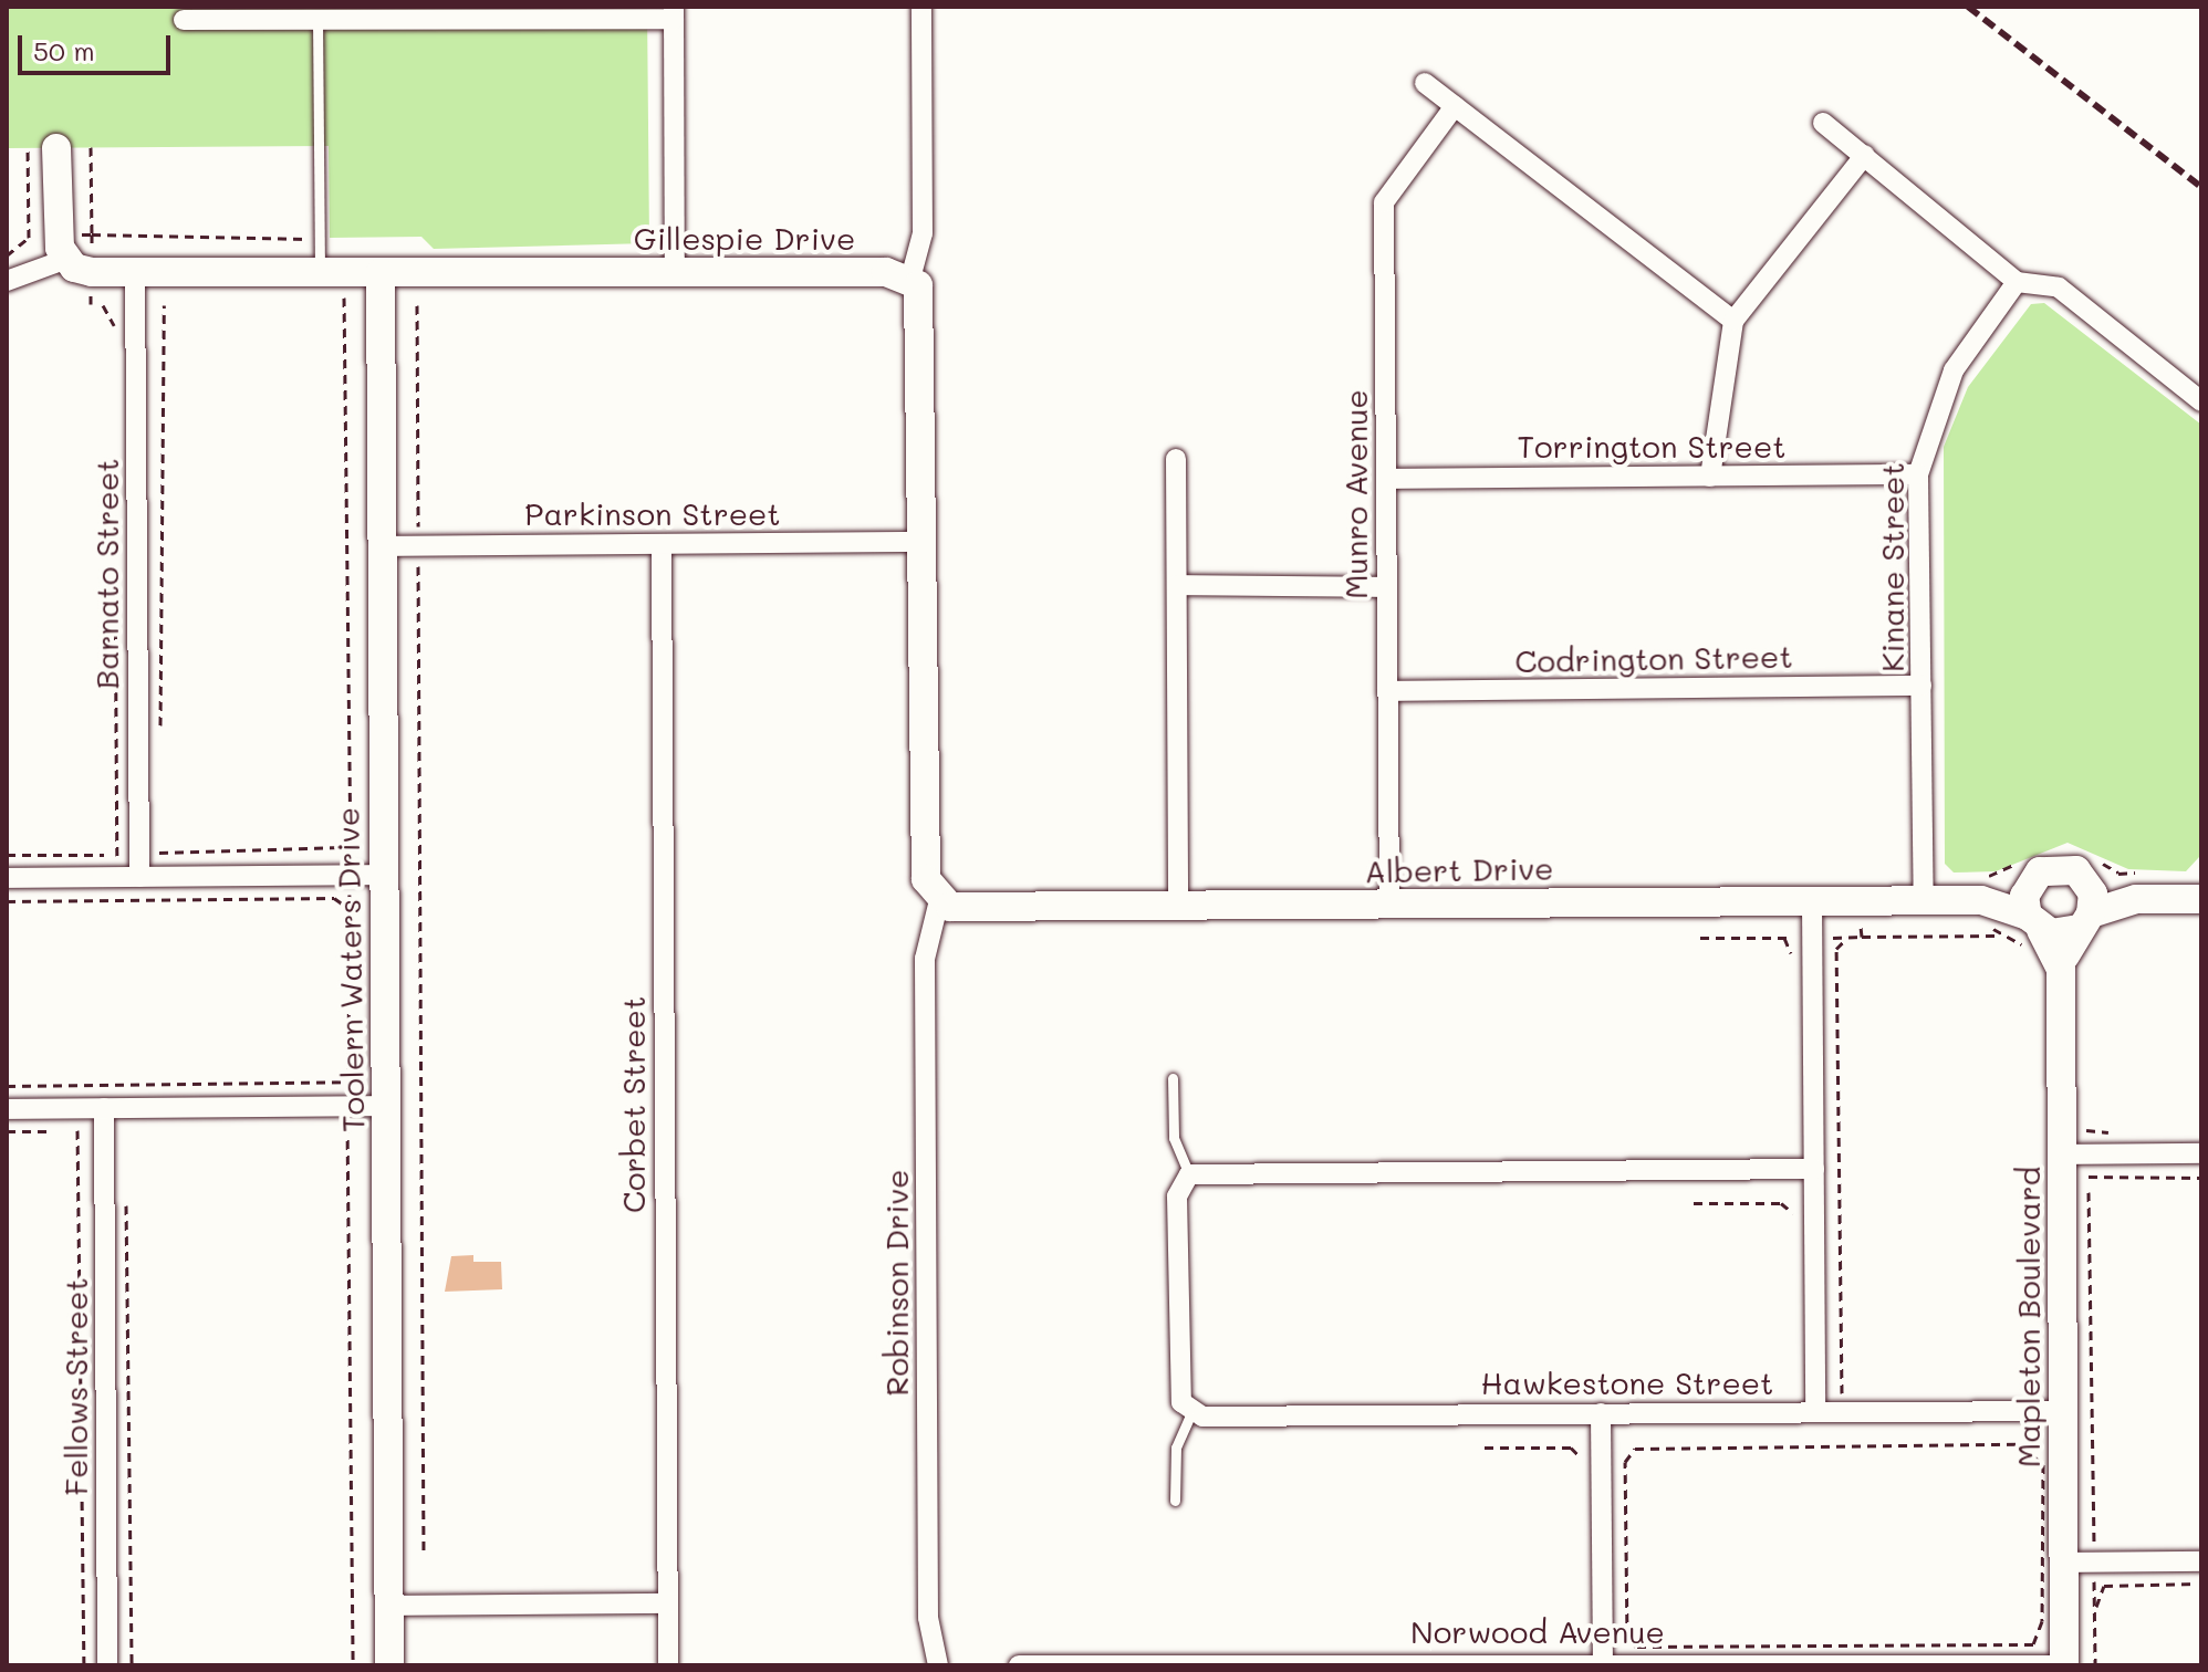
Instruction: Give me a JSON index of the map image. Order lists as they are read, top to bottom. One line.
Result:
{"streets":{"street":["Gillespie Drive","Torrington Street","Munro Avenue","Parkinson Street","Kinane Street","Barnato Street","Codrington Street","Albert Drive","Toolern Waters Drive","Corbet Street","Robinson Drive","Mapleton Boulevard","Hawkestone Street","Fellows Street","Norwood Avenue"]},"crossings":[["Gillespie Drive","Barnato Street"],["Gillespie Drive","Toolern Waters Drive"],["Torrington Street","Munro Avenue"],["Torrington Street","Kinane Street"],["Munro Avenue","Codrington Street"],["Munro Avenue","Albert Drive"],["Parkinson Street","Toolern Waters Drive"],["Parkinson Street","Corbet Street"],["Kinane Street","Codrington Street"],["Kinane Street","Albert Drive"],["Albert Drive","Robinson Drive"],["Albert Drive","Mapleton Boulevard"],["Mapleton Boulevard","Hawkestone Street"]],"scale_bar":"50 m"}
